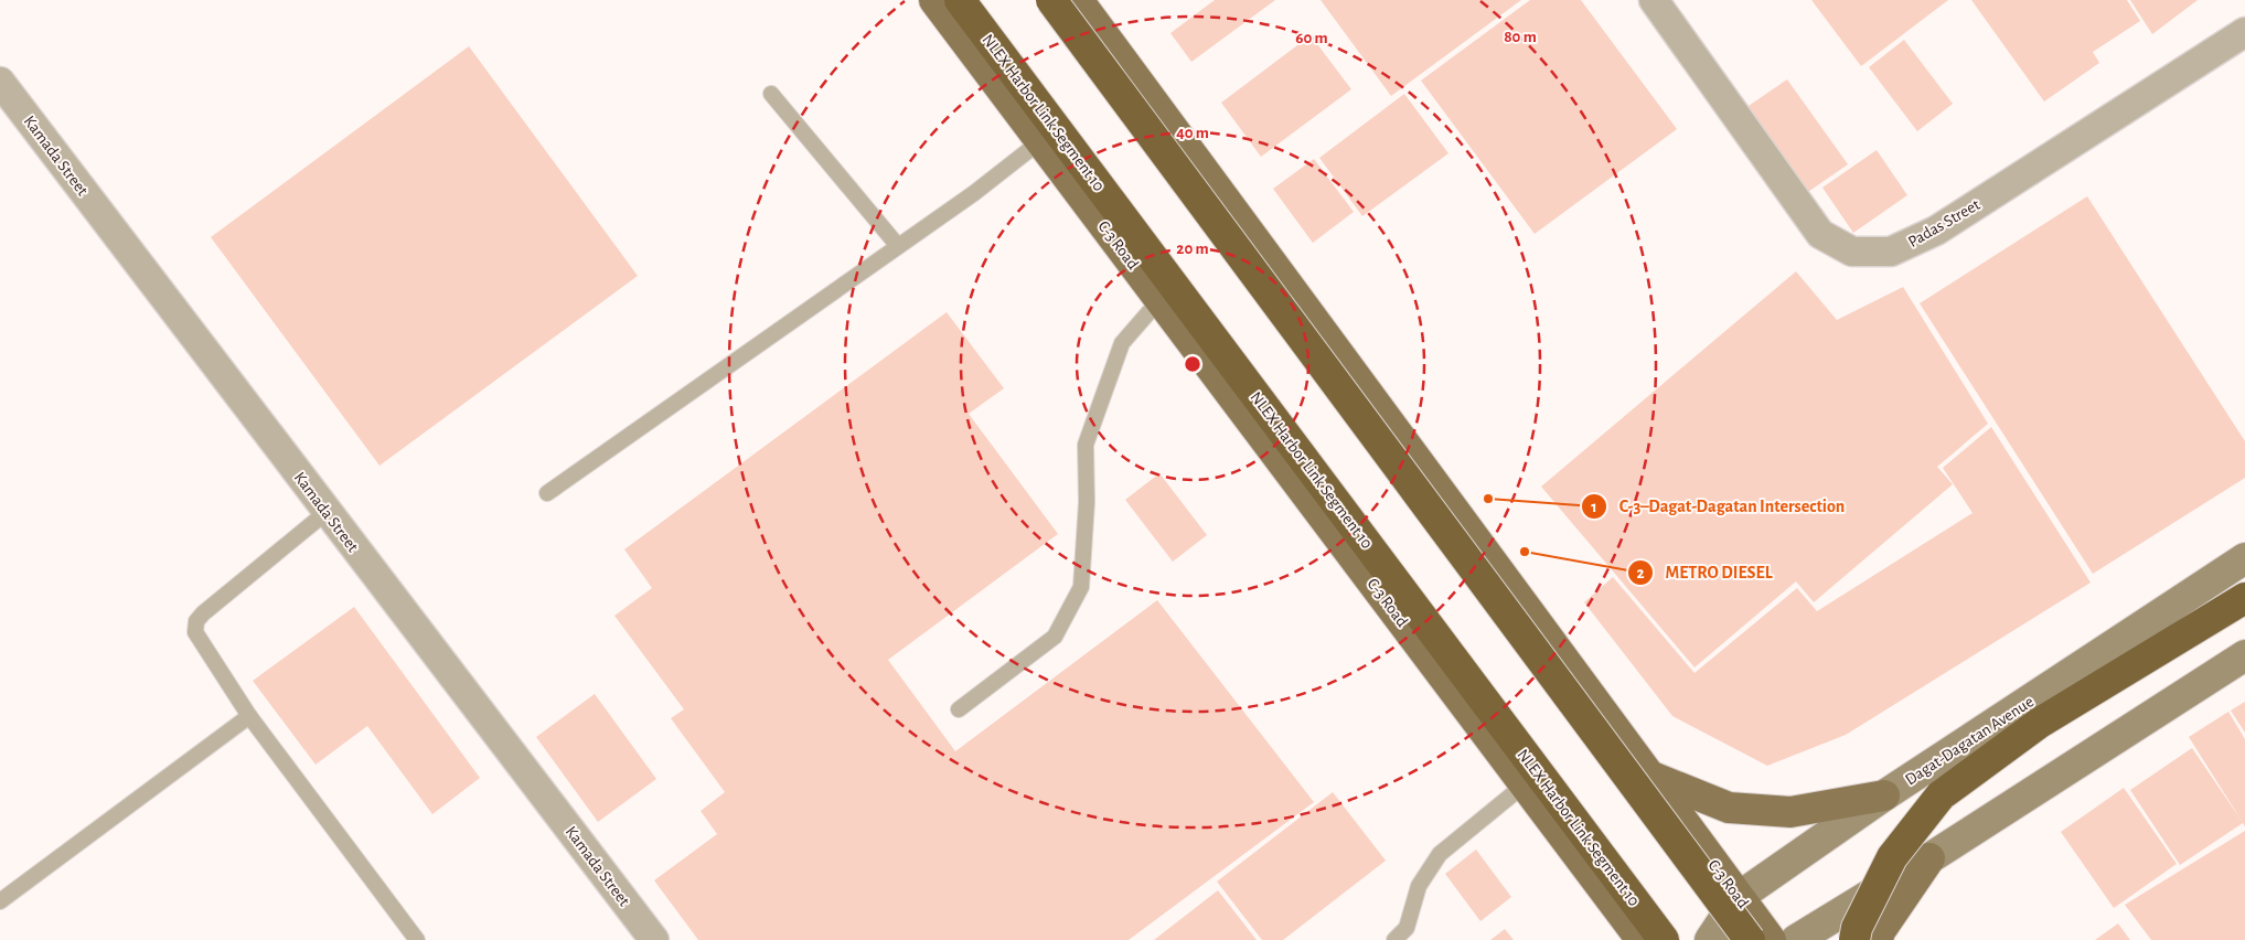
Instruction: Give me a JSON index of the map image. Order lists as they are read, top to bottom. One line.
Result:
{"streets":{"highway":["NLEX Harbor Link Segment 10"],"main road":["C-3 Road","Dagat-Dagatan Avenue"],"street":["Kamada Street","Padas Street"]},"crossings":[["C-3 Road","Dagat-Dagatan Avenue"]],"places":["C-3–Dagat-Dagatan Intersection","METRO DIESEL"],"rings":["80 m","60 m","40 m","20 m"]}
